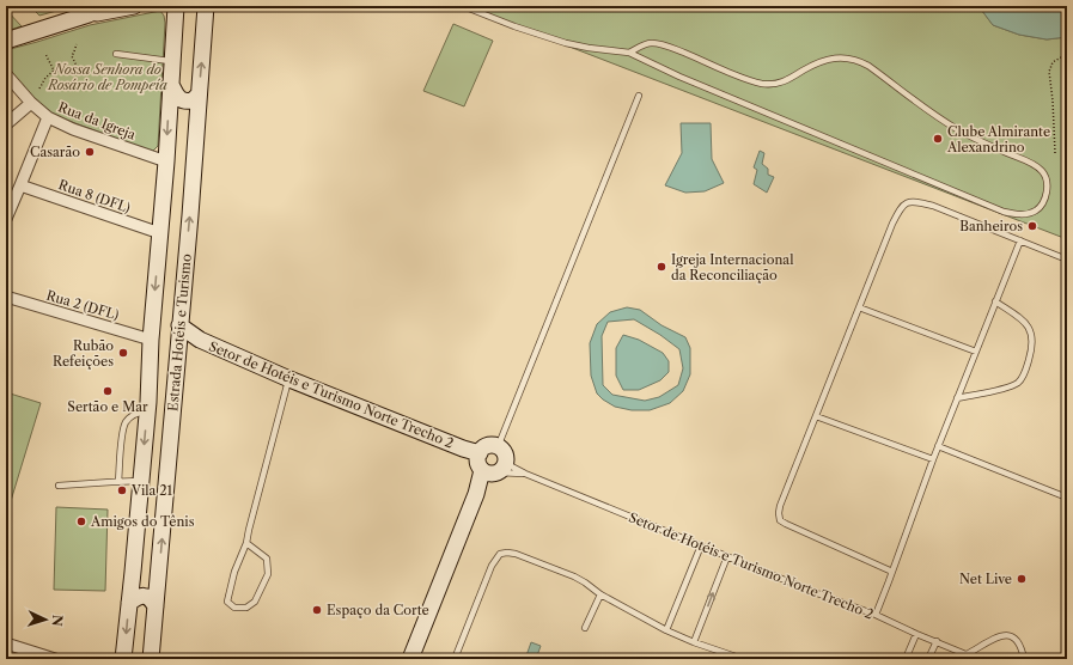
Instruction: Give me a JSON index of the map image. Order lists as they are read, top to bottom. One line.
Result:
{"streets":{"main road":["Estrada Hotéis e Turismo","Setor de Hotéis e Turismo Norte Trecho 2"],"street":["Rua da Igreja","Rua 8 (DFL)","Rua 2 (DFL)"]},"crossings":[["Rua da Igreja","Estrada Hotéis e Turismo"],["Rua 8 (DFL)","Estrada Hotéis e Turismo"],["Rua 2 (DFL)","Estrada Hotéis e Turismo"],["Estrada Hotéis e Turismo","Setor de Hotéis e Turismo Norte Trecho 2"]],"parks":["Nossa Senhora do Rosário de Pompeía"],"places":["Clube Almirante Alexandrino","Casarão","Banheiros","Igreja Internacional da Reconciliação","Rubão Refeições","Sertão e Mar","Vila 21","Amigos do Tênis","Net Live","Espaço da Corte"],"north":"right"}
